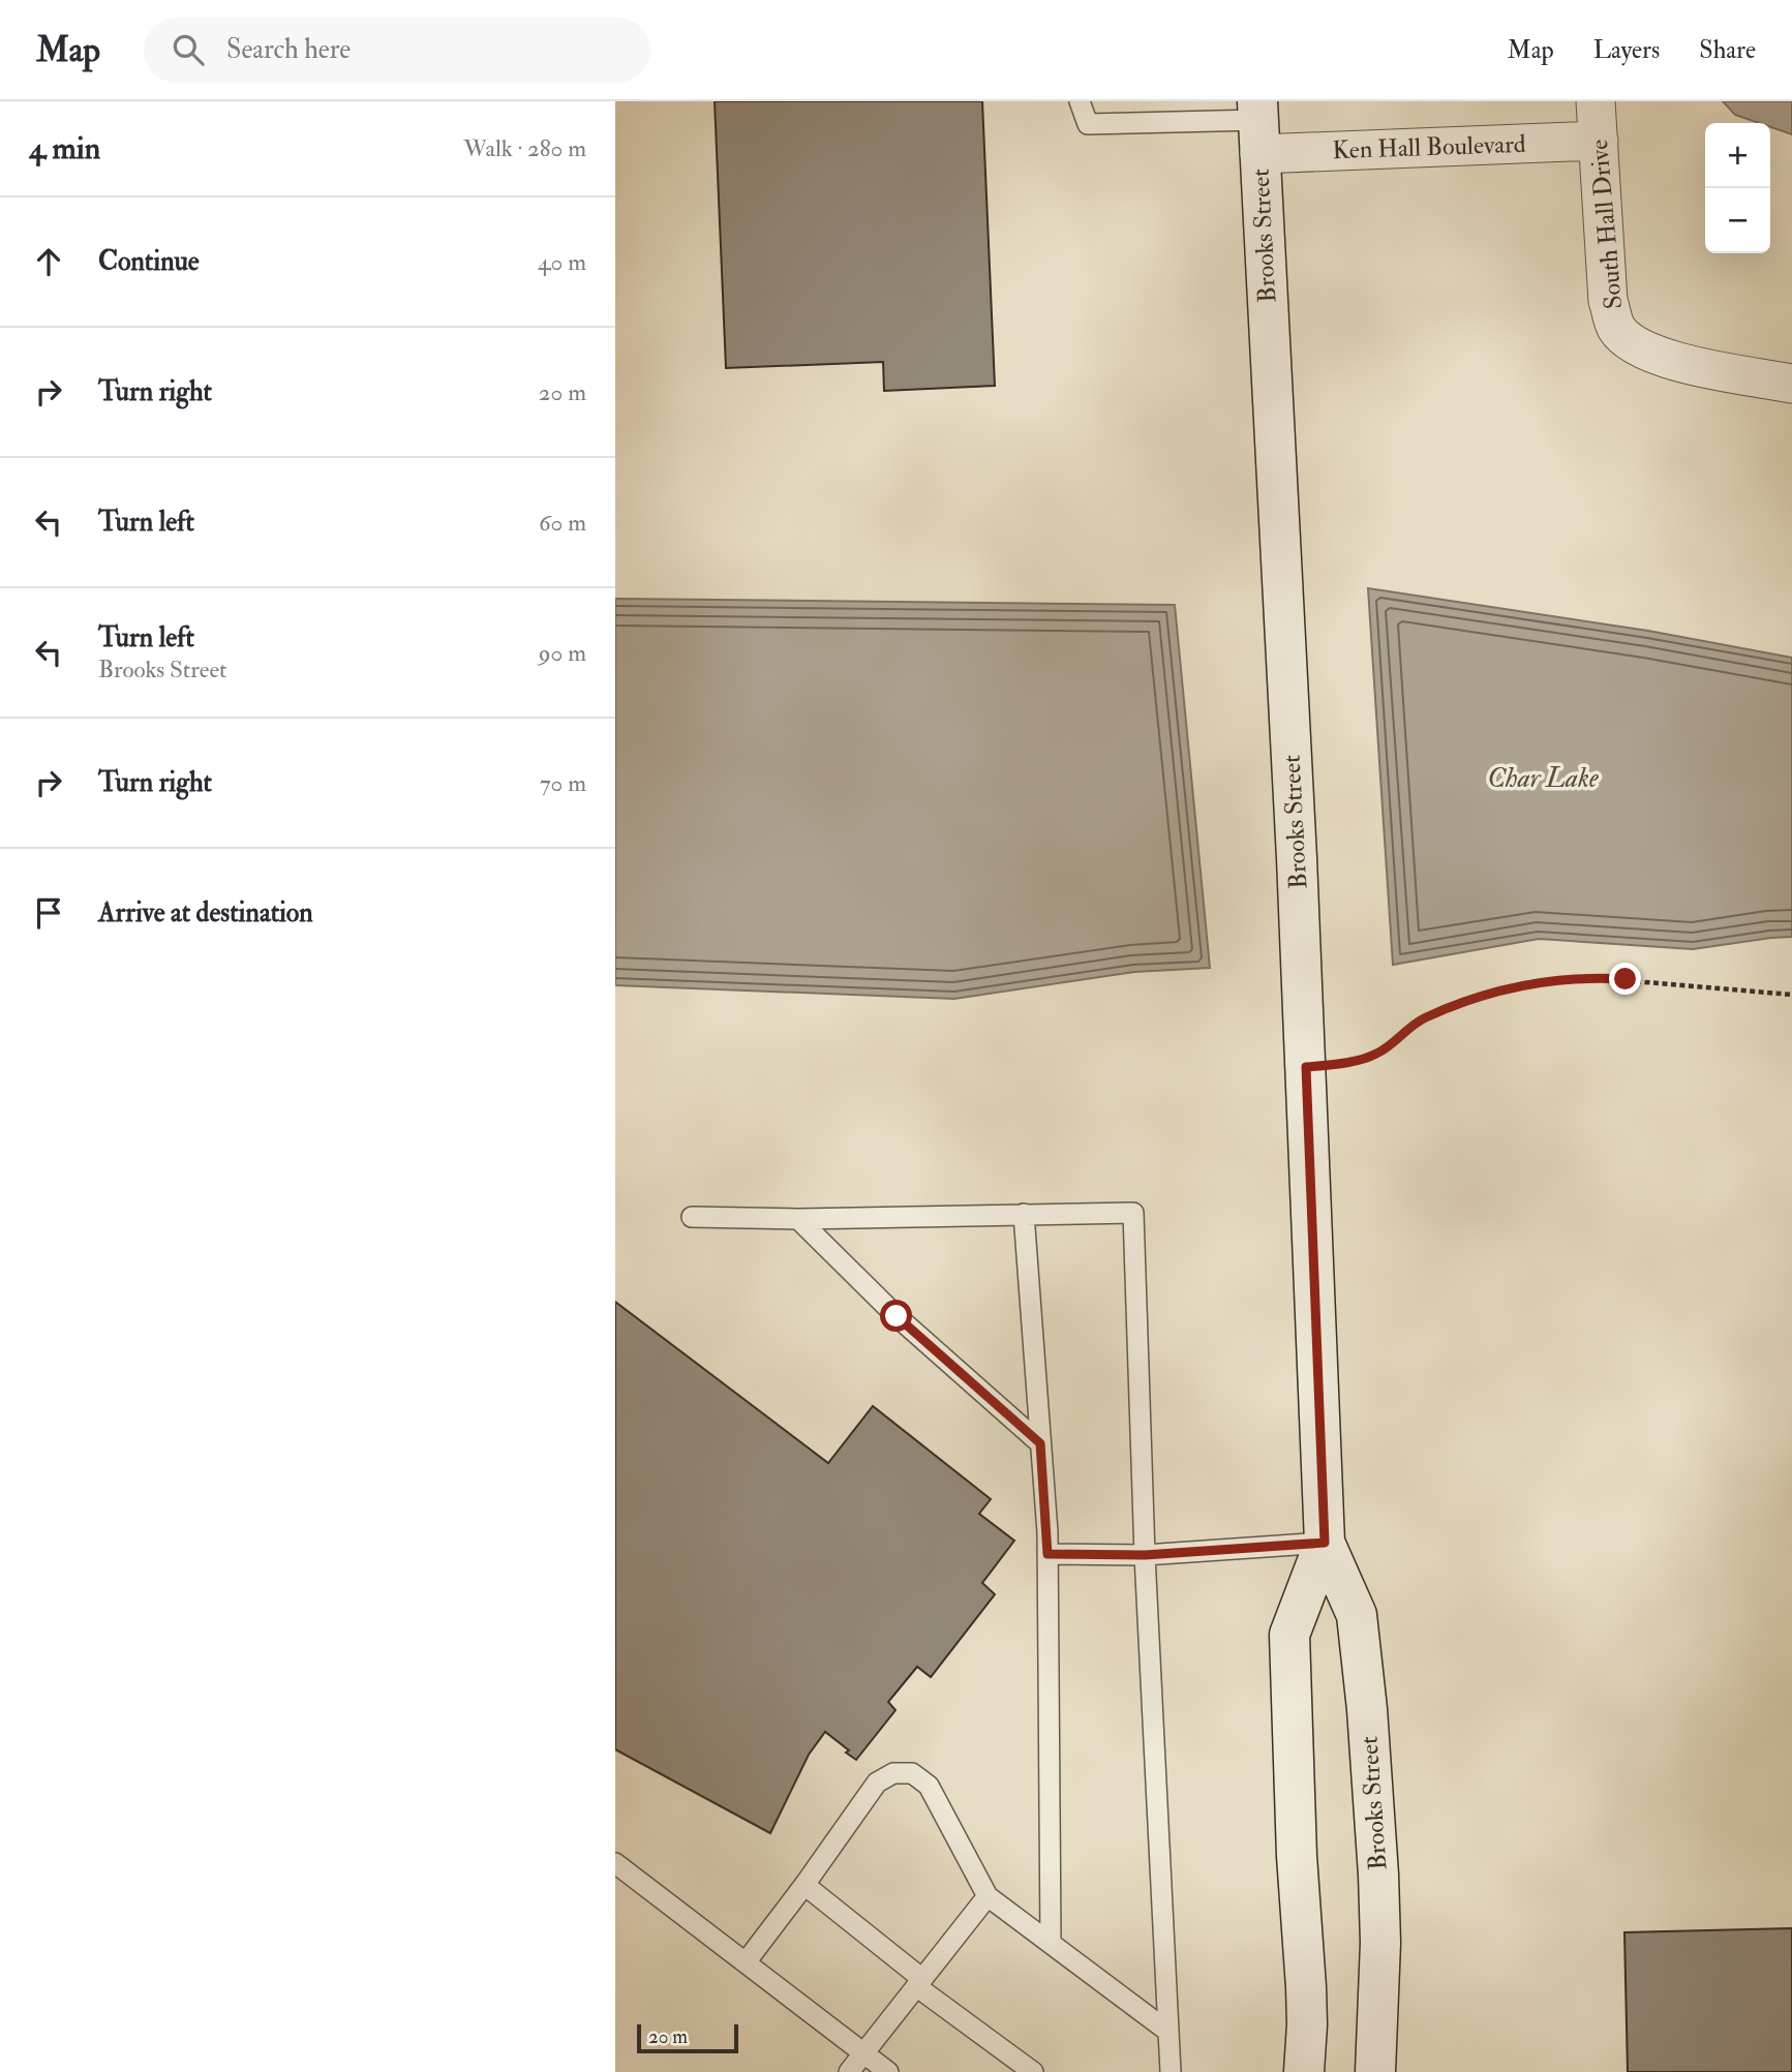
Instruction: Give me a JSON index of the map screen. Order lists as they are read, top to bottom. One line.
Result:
{"streets":{"main road":["Brooks Street"],"street":["Ken Hall Boulevard","South Hall Drive"]},"crossings":[["Ken Hall Boulevard","South Hall Drive"],["Ken Hall Boulevard","Brooks Street"]],"water":["Char Lake"],"scale_bar":"20 m","page":{"header":"Map","search":"Search here","nav":["Map","Layers","Share"],"heading":["4 min","Walk · 280 m"],"map_buttons":["+","−"],"list":[["Continue","40 m"],["Turn right","20 m"],["Turn left","60 m"],["Turn left","Brooks Street","90 m"],["Turn right","70 m"],"Arrive at destination"],"scale":"20 m"}}
